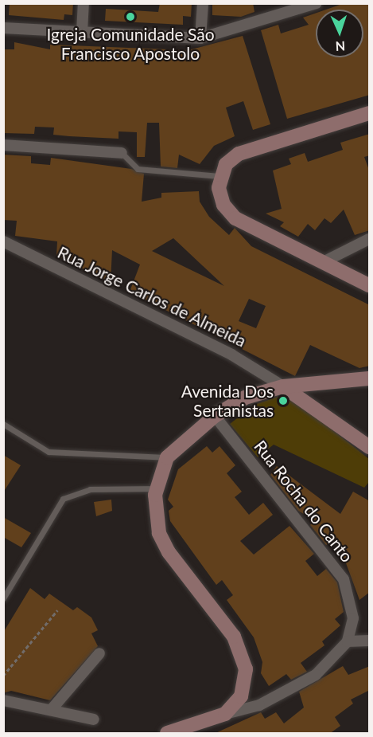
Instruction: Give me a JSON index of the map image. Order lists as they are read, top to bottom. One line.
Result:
{"streets":{"street":["Rua Jorge Carlos de Almeida","Rua Rocha do Canto"]},"places":["Igreja Comunidade São Francisco Apostolo","Avenida Dos Sertanistas"],"north":"bottom"}
